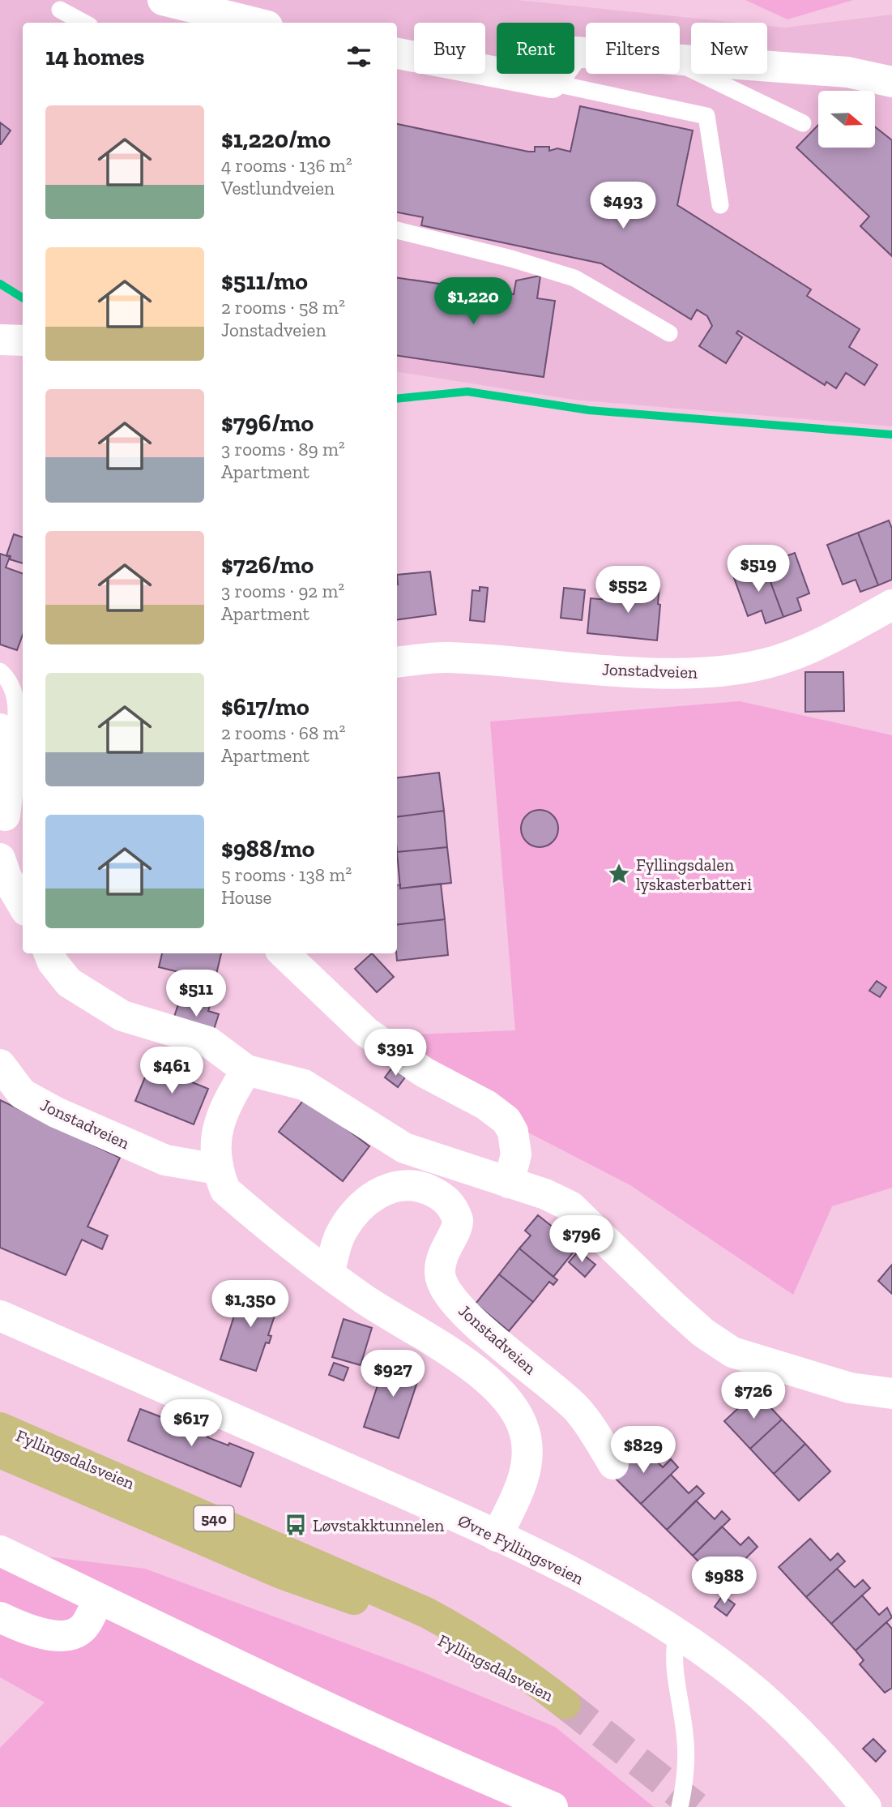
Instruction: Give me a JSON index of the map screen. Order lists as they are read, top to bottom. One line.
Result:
{"streets":{"main road":["Fyllingsdalsveien","540"],"street":["Jonstadveien","Øvre Fyllingsveien"]},"places":{"place":["Fyllingsdalen lyskasterbatteri"],"bus stop":["Løvstakktunnelen"]},"north":"right","page":{"chip":["Buy","Rent","Filters","New"],"heading":"14 homes","list":[{"name":"$1,220/mo","note":"4 rooms · 136 m² · Vestlundveien"},{"name":"$511/mo","note":"2 rooms · 58 m² · Jonstadveien"},{"name":"$796/mo","note":"3 rooms · 89 m² · Apartment"},{"name":"$726/mo","note":"3 rooms · 92 m² · Apartment"},{"name":"$617/mo","note":"2 rooms · 68 m² · Apartment"},{"name":"$988/mo","note":"5 rooms · 138 m² · House"}],"price":["$493","$1,220","$519","$552","$511","$391","$461","$796","$1,350","$927","$726","$617","$829","$988"]}}
